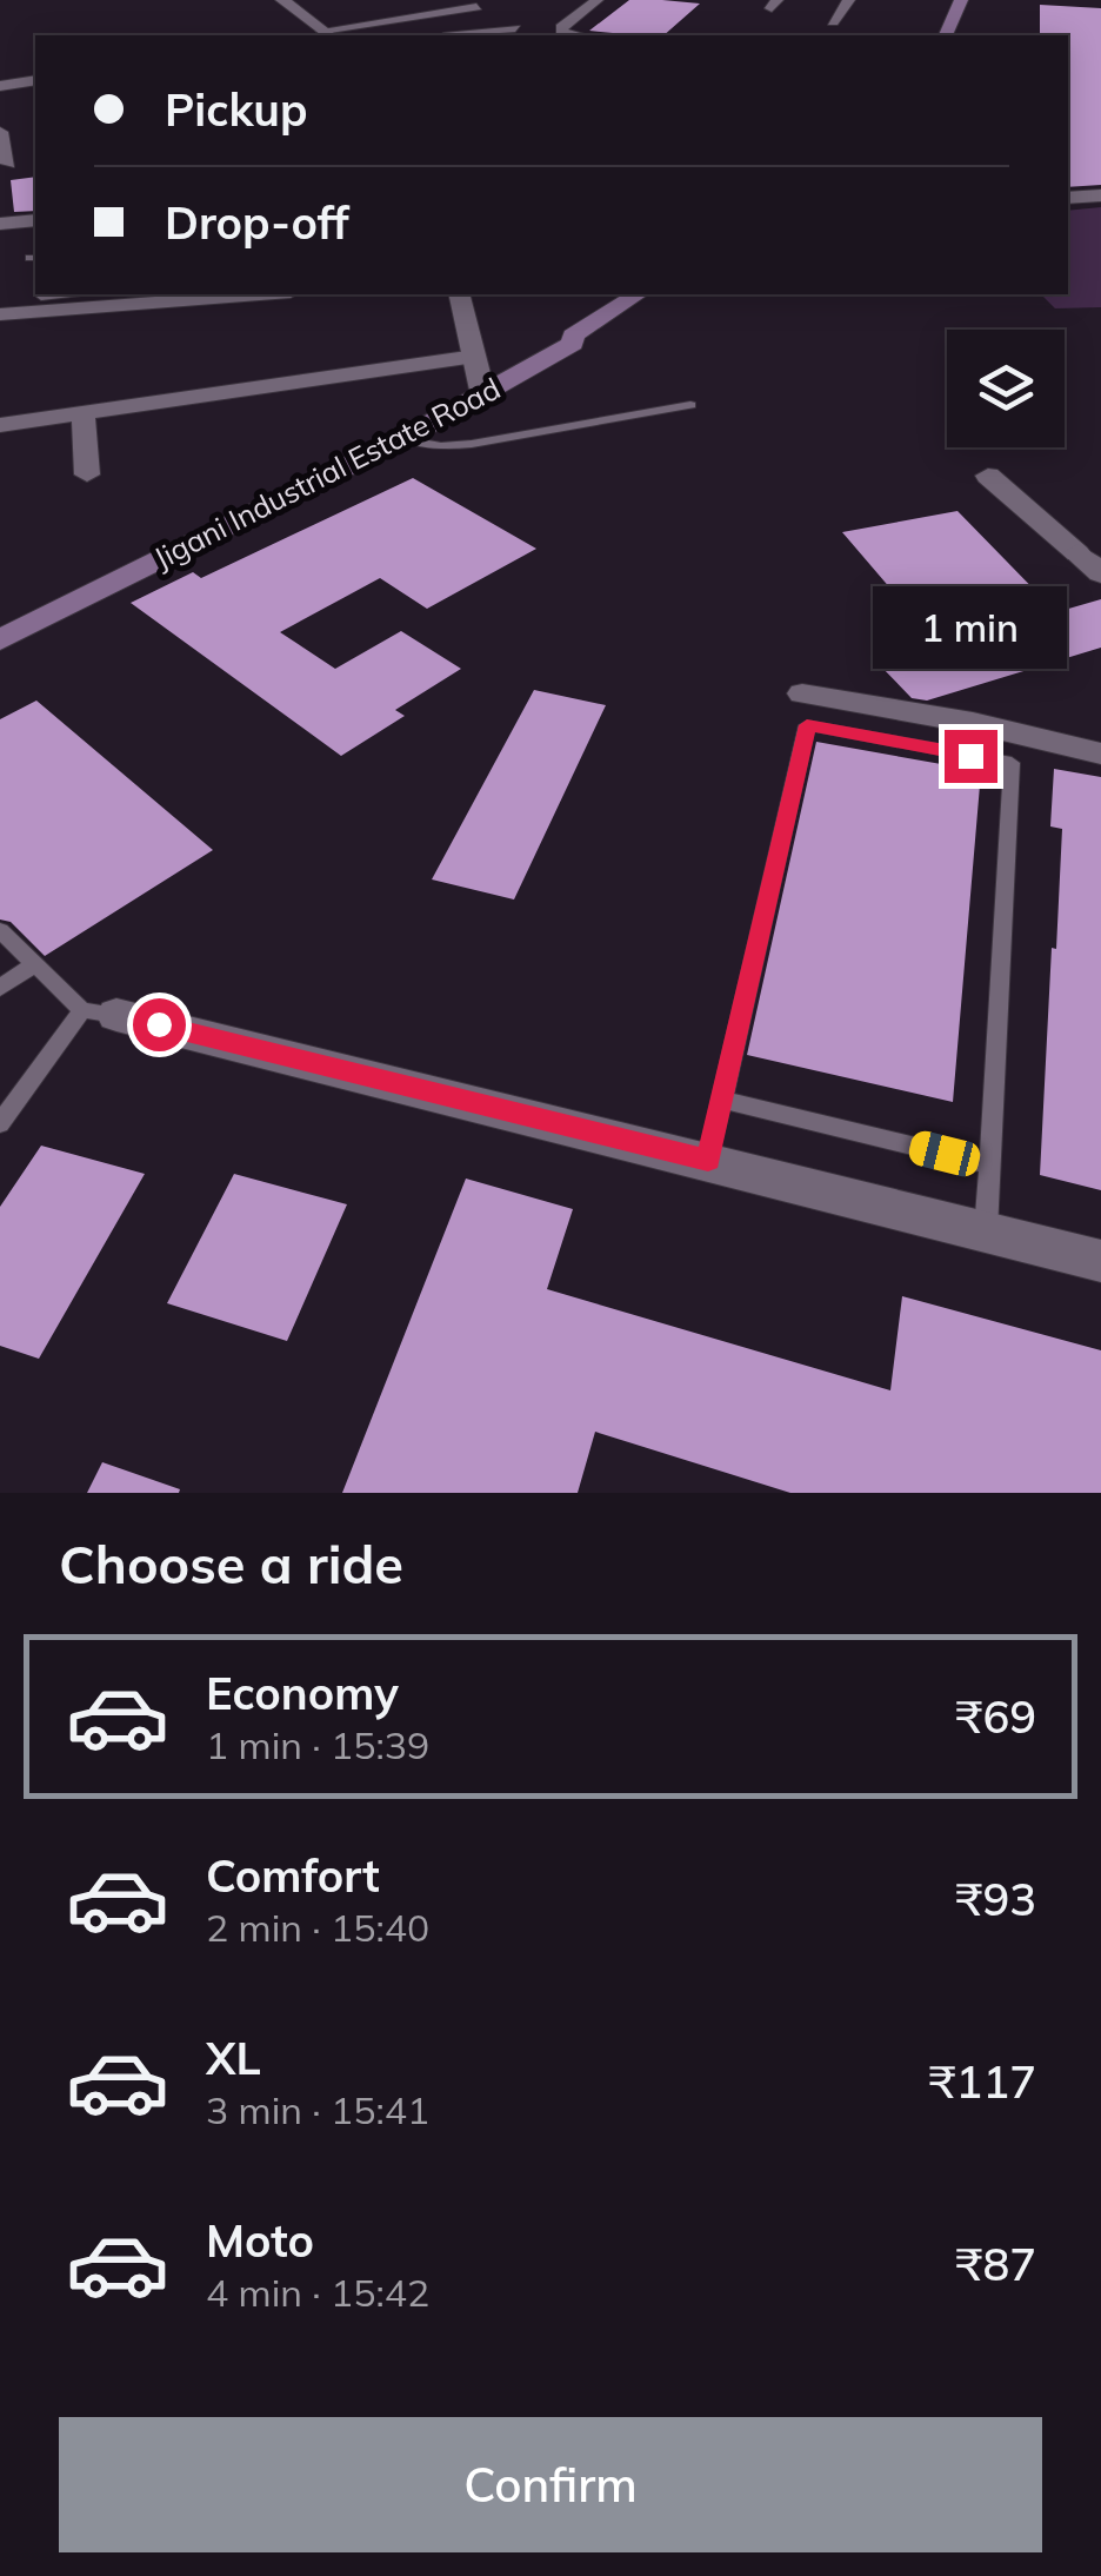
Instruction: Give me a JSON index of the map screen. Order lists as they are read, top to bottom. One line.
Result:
{"streets":{"main road":["Jigani Industrial Estate Road"]},"page":{"banner":["Pickup","Drop-off"],"bubble":"1 min","heading":"Choose a ride","list":[{"name":"Economy","note":"1 min · 15:39","value":"₹69"},{"name":"Comfort","note":"2 min · 15:40","value":"₹93"},{"name":"XL","note":"3 min · 15:41","value":"₹117"},{"name":"Moto","note":"4 min · 15:42","value":"₹87"}],"buttons":"Confirm"}}
